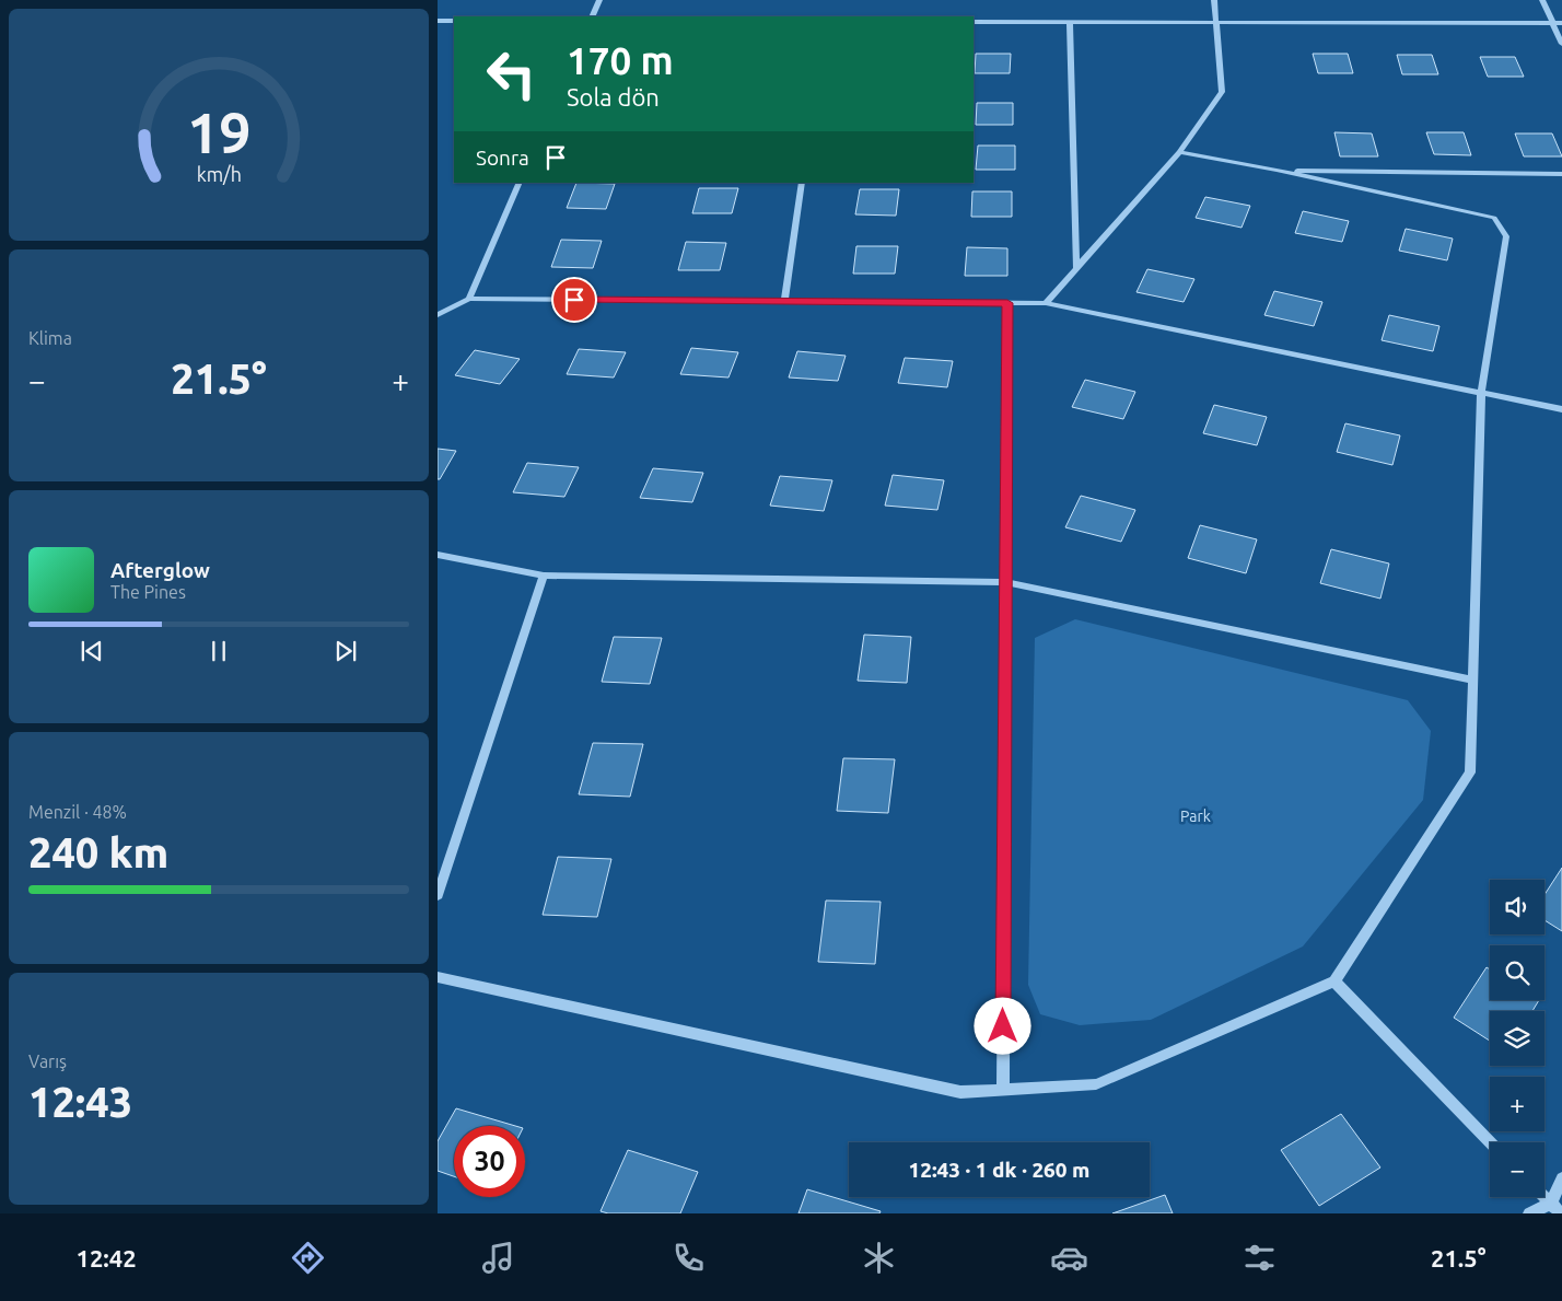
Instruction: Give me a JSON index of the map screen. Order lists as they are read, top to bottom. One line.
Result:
{"parks":["Park"],"page":{"turn":["170 m","Sola dön"],"then":"Sonra","tile":["Klima",["Menzil · 48%","240 km"],["Varış","12:43"]],"heat":["−","21.5°","+"],"song":["Afterglow","The Pines"],"map_buttons":["+","−"],"limit":"30","trip":"12:43 · 1 dk · 260 m","tabs":["12:42","21.5°"],"gauge":["19","km/h"]}}
